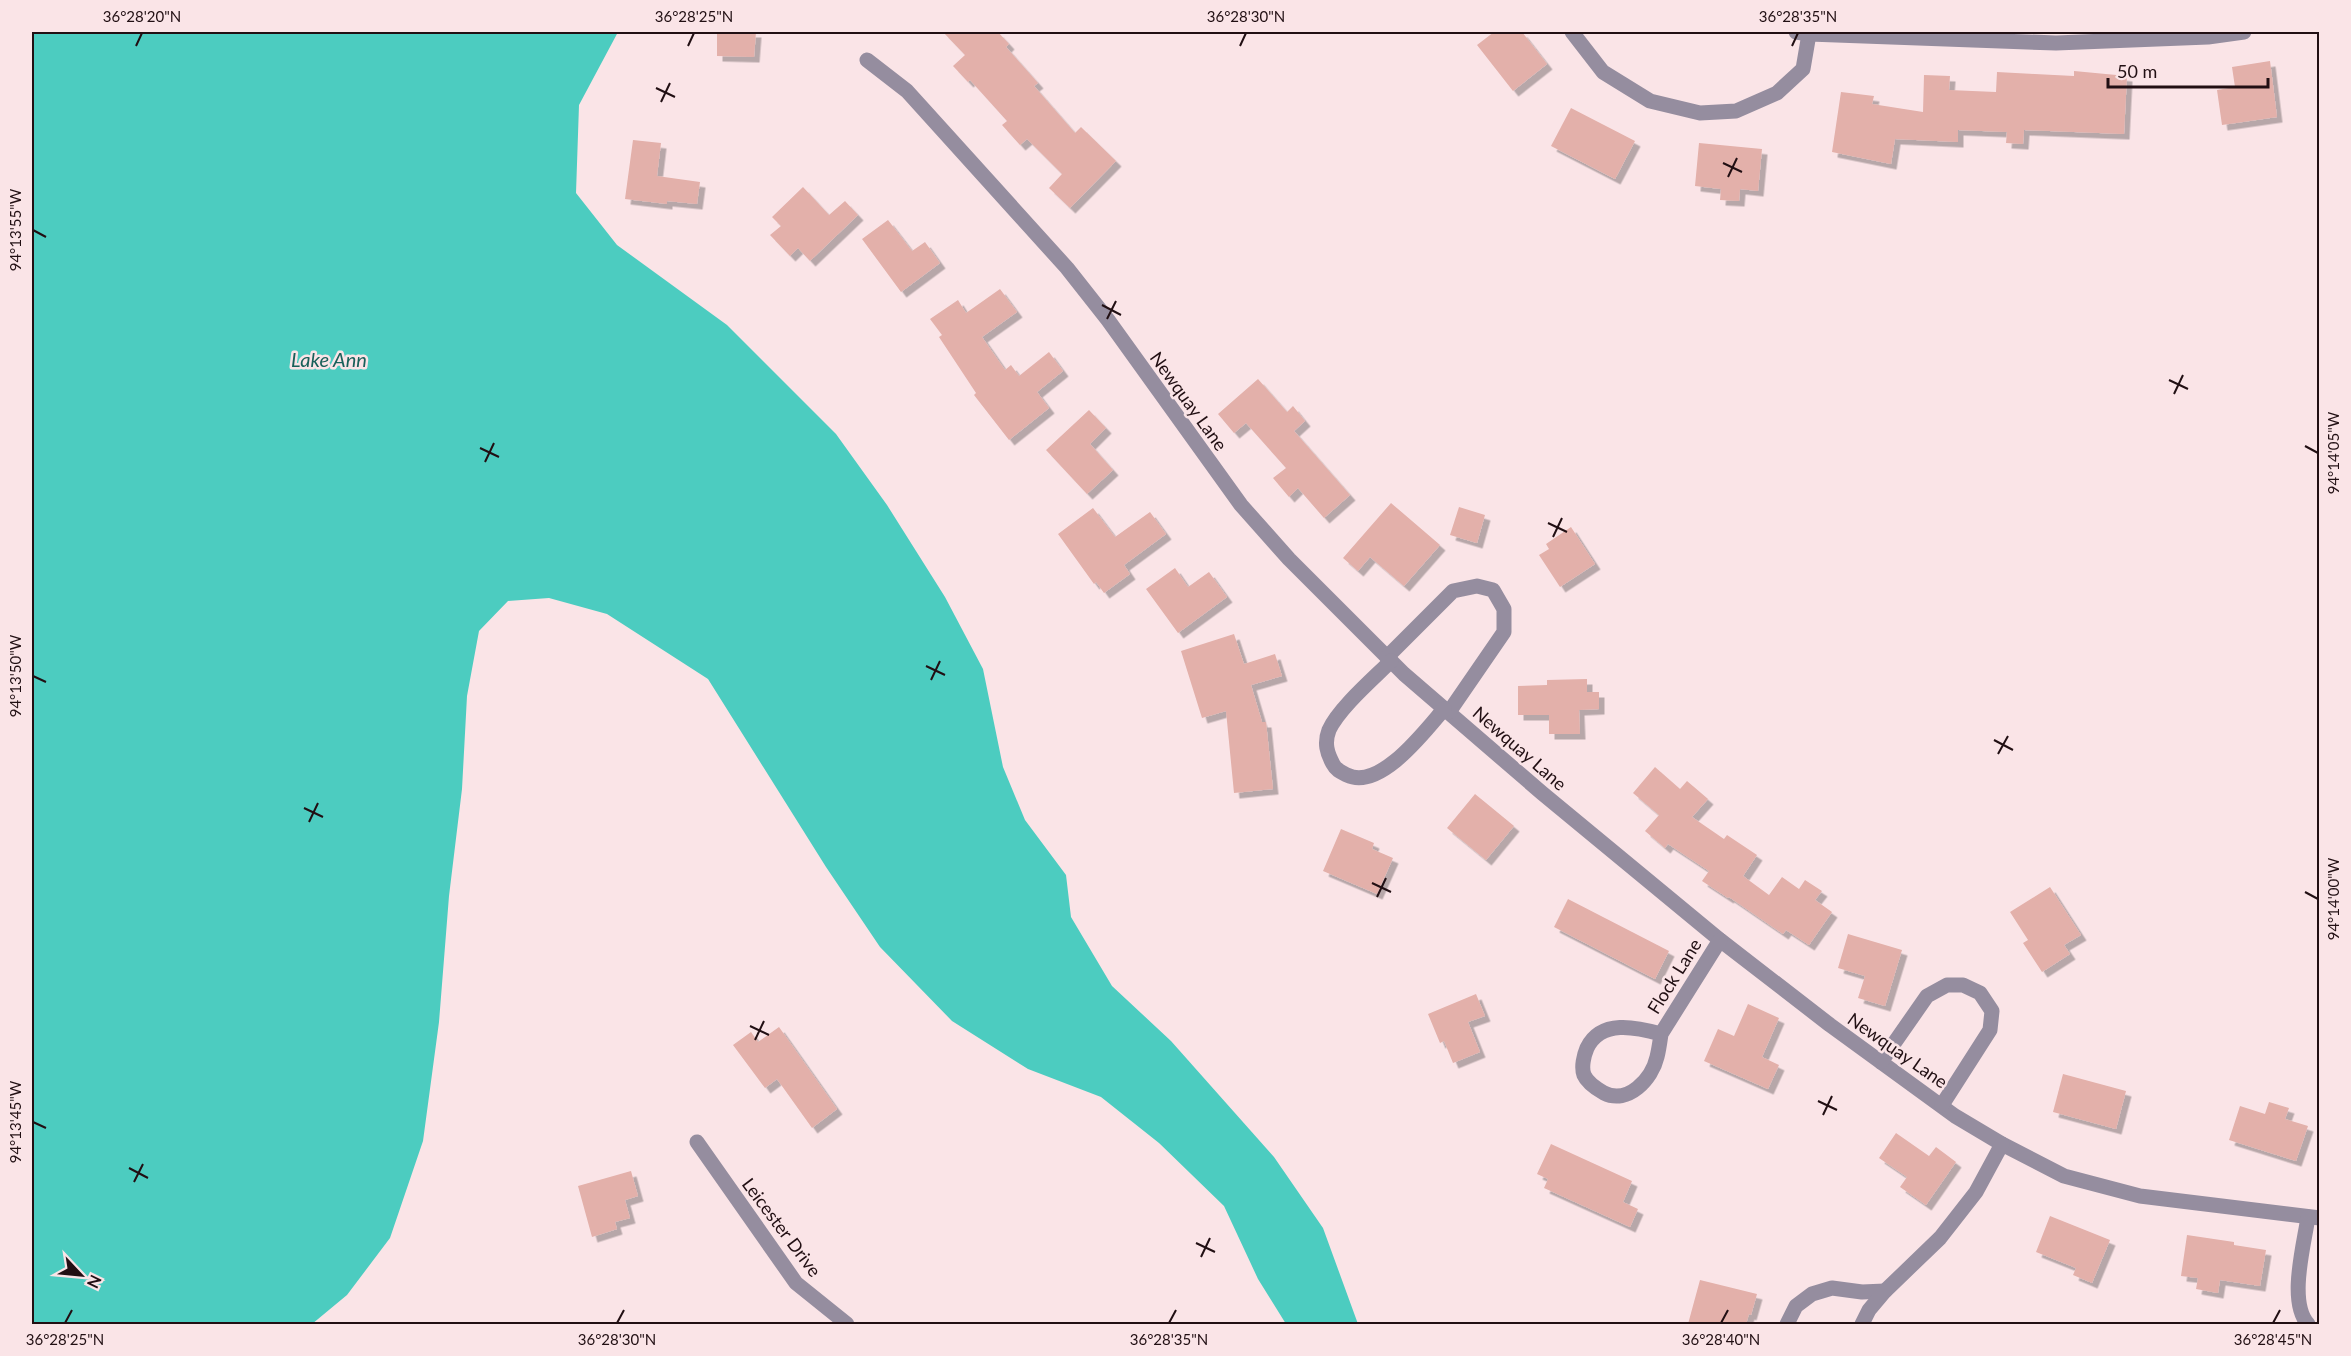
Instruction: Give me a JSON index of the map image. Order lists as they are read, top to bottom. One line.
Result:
{"streets":{"street":["Newquay Lane","Flock Lane","Leicester Drive"]},"crossings":[["Newquay Lane","Flock Lane"]],"water":["Lake Ann"],"scale_bar":"50 m","north":"bottom right","coordinates":["36°28'20\"N","36°28'25\"N","36°28'30\"N","36°28'35\"N","94°13'55\"W","94°14'05\"W","94°13'50\"W","94°14'00\"W","94°13'45\"W","36°28'40\"N","36°28'45\"N"]}
